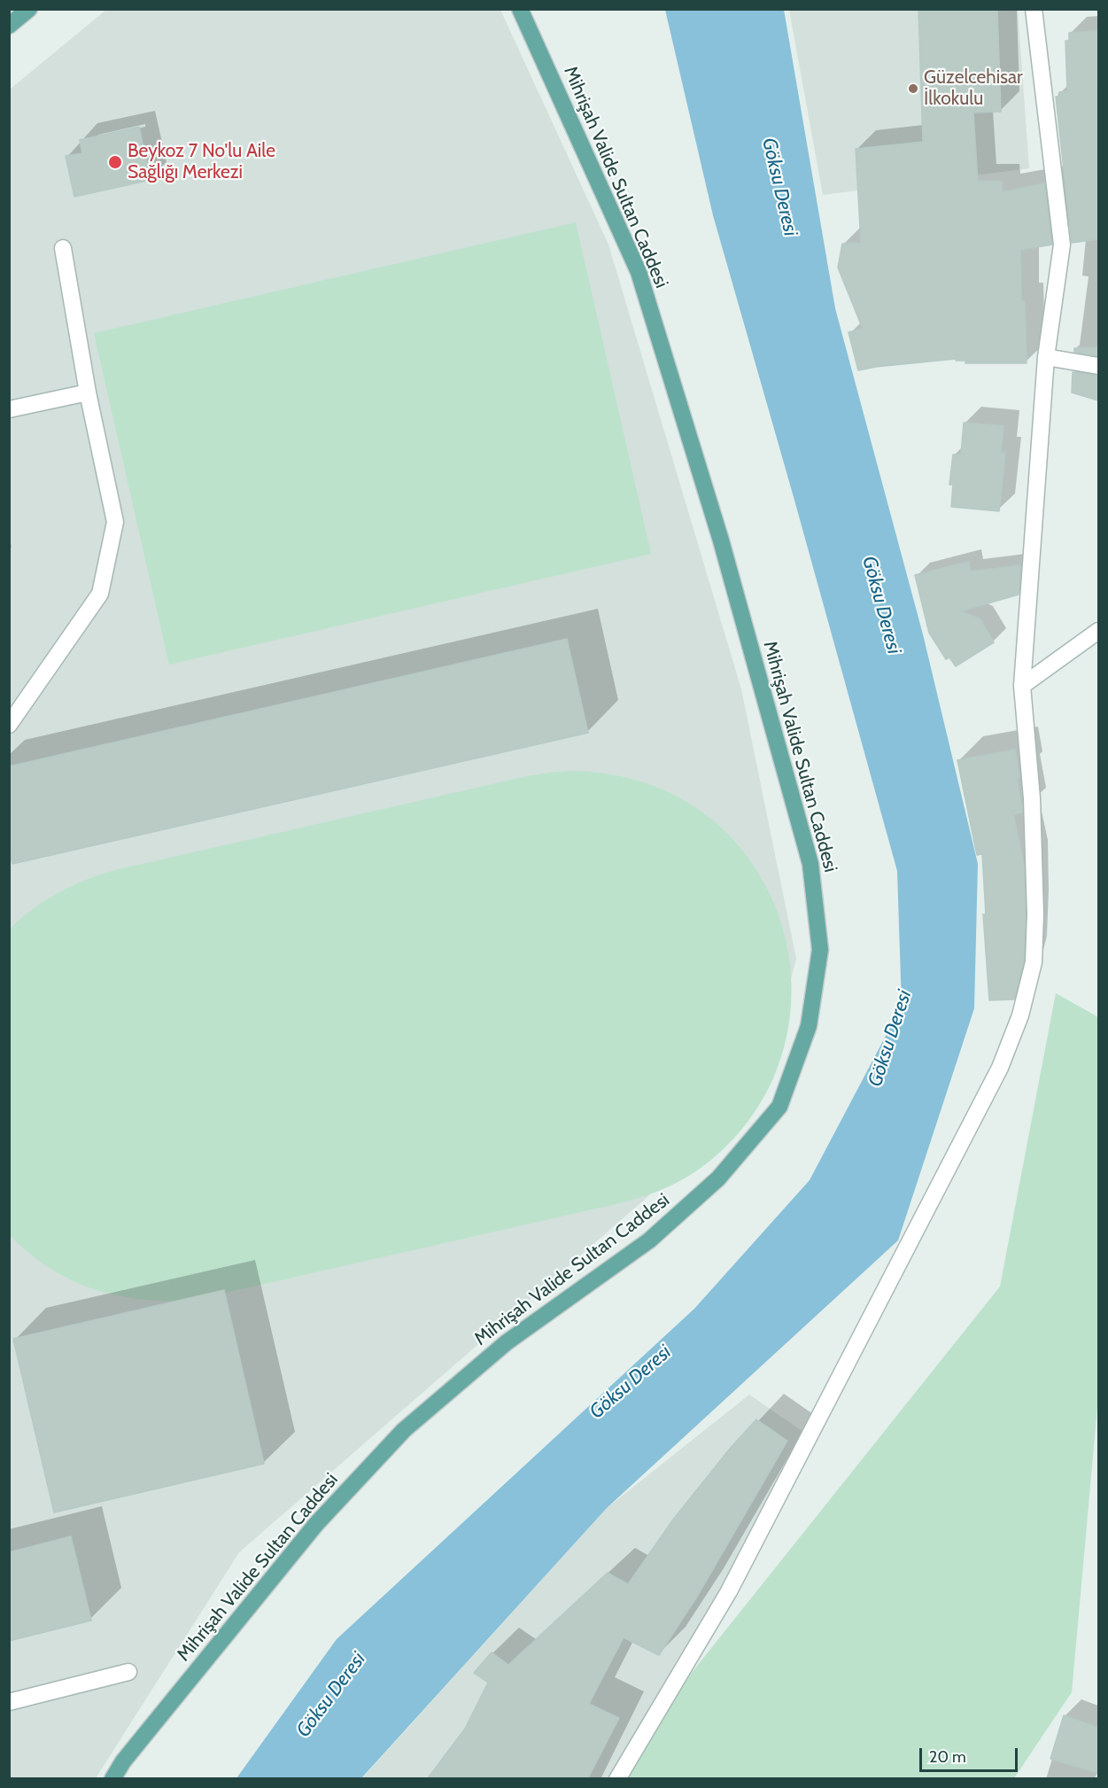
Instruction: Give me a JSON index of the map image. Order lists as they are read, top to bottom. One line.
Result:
{"streets":{"main road":["Mihrişah Valide Sultan Caddesi"]},"water":["Göksu Deresi"],"places":["Güzelcehisar İlkokulu","Beykoz 7 No'lu Aile Sağlığı Merkezi"],"scale_bar":"20 m"}
